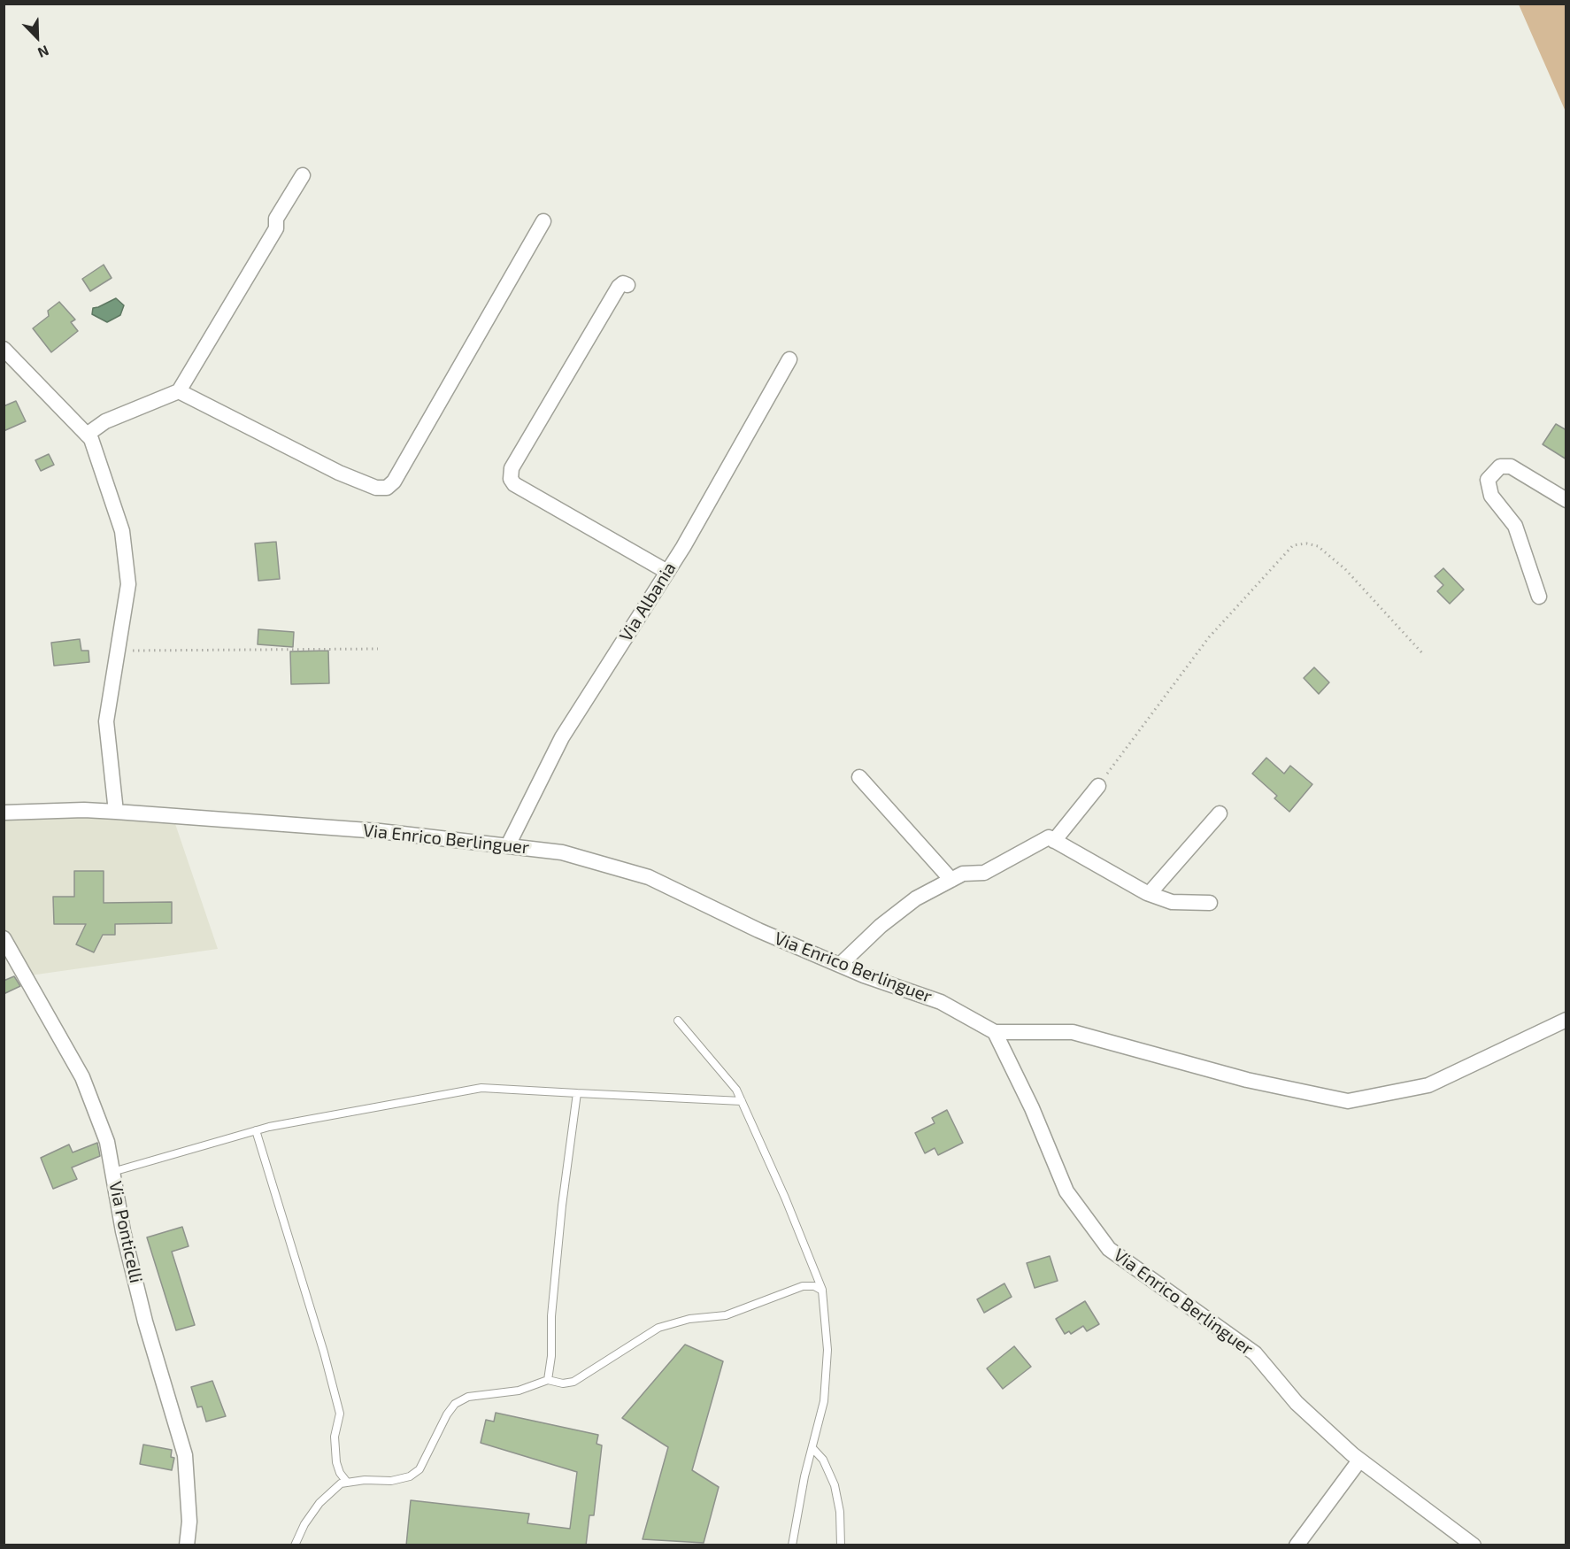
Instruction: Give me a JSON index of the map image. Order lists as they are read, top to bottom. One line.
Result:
{"streets":{"street":["Via Albania","Via Enrico Berlinguer","Via Ponticelli"]},"crossings":[["Via Albania","Via Enrico Berlinguer"]],"north":"bottom right"}
